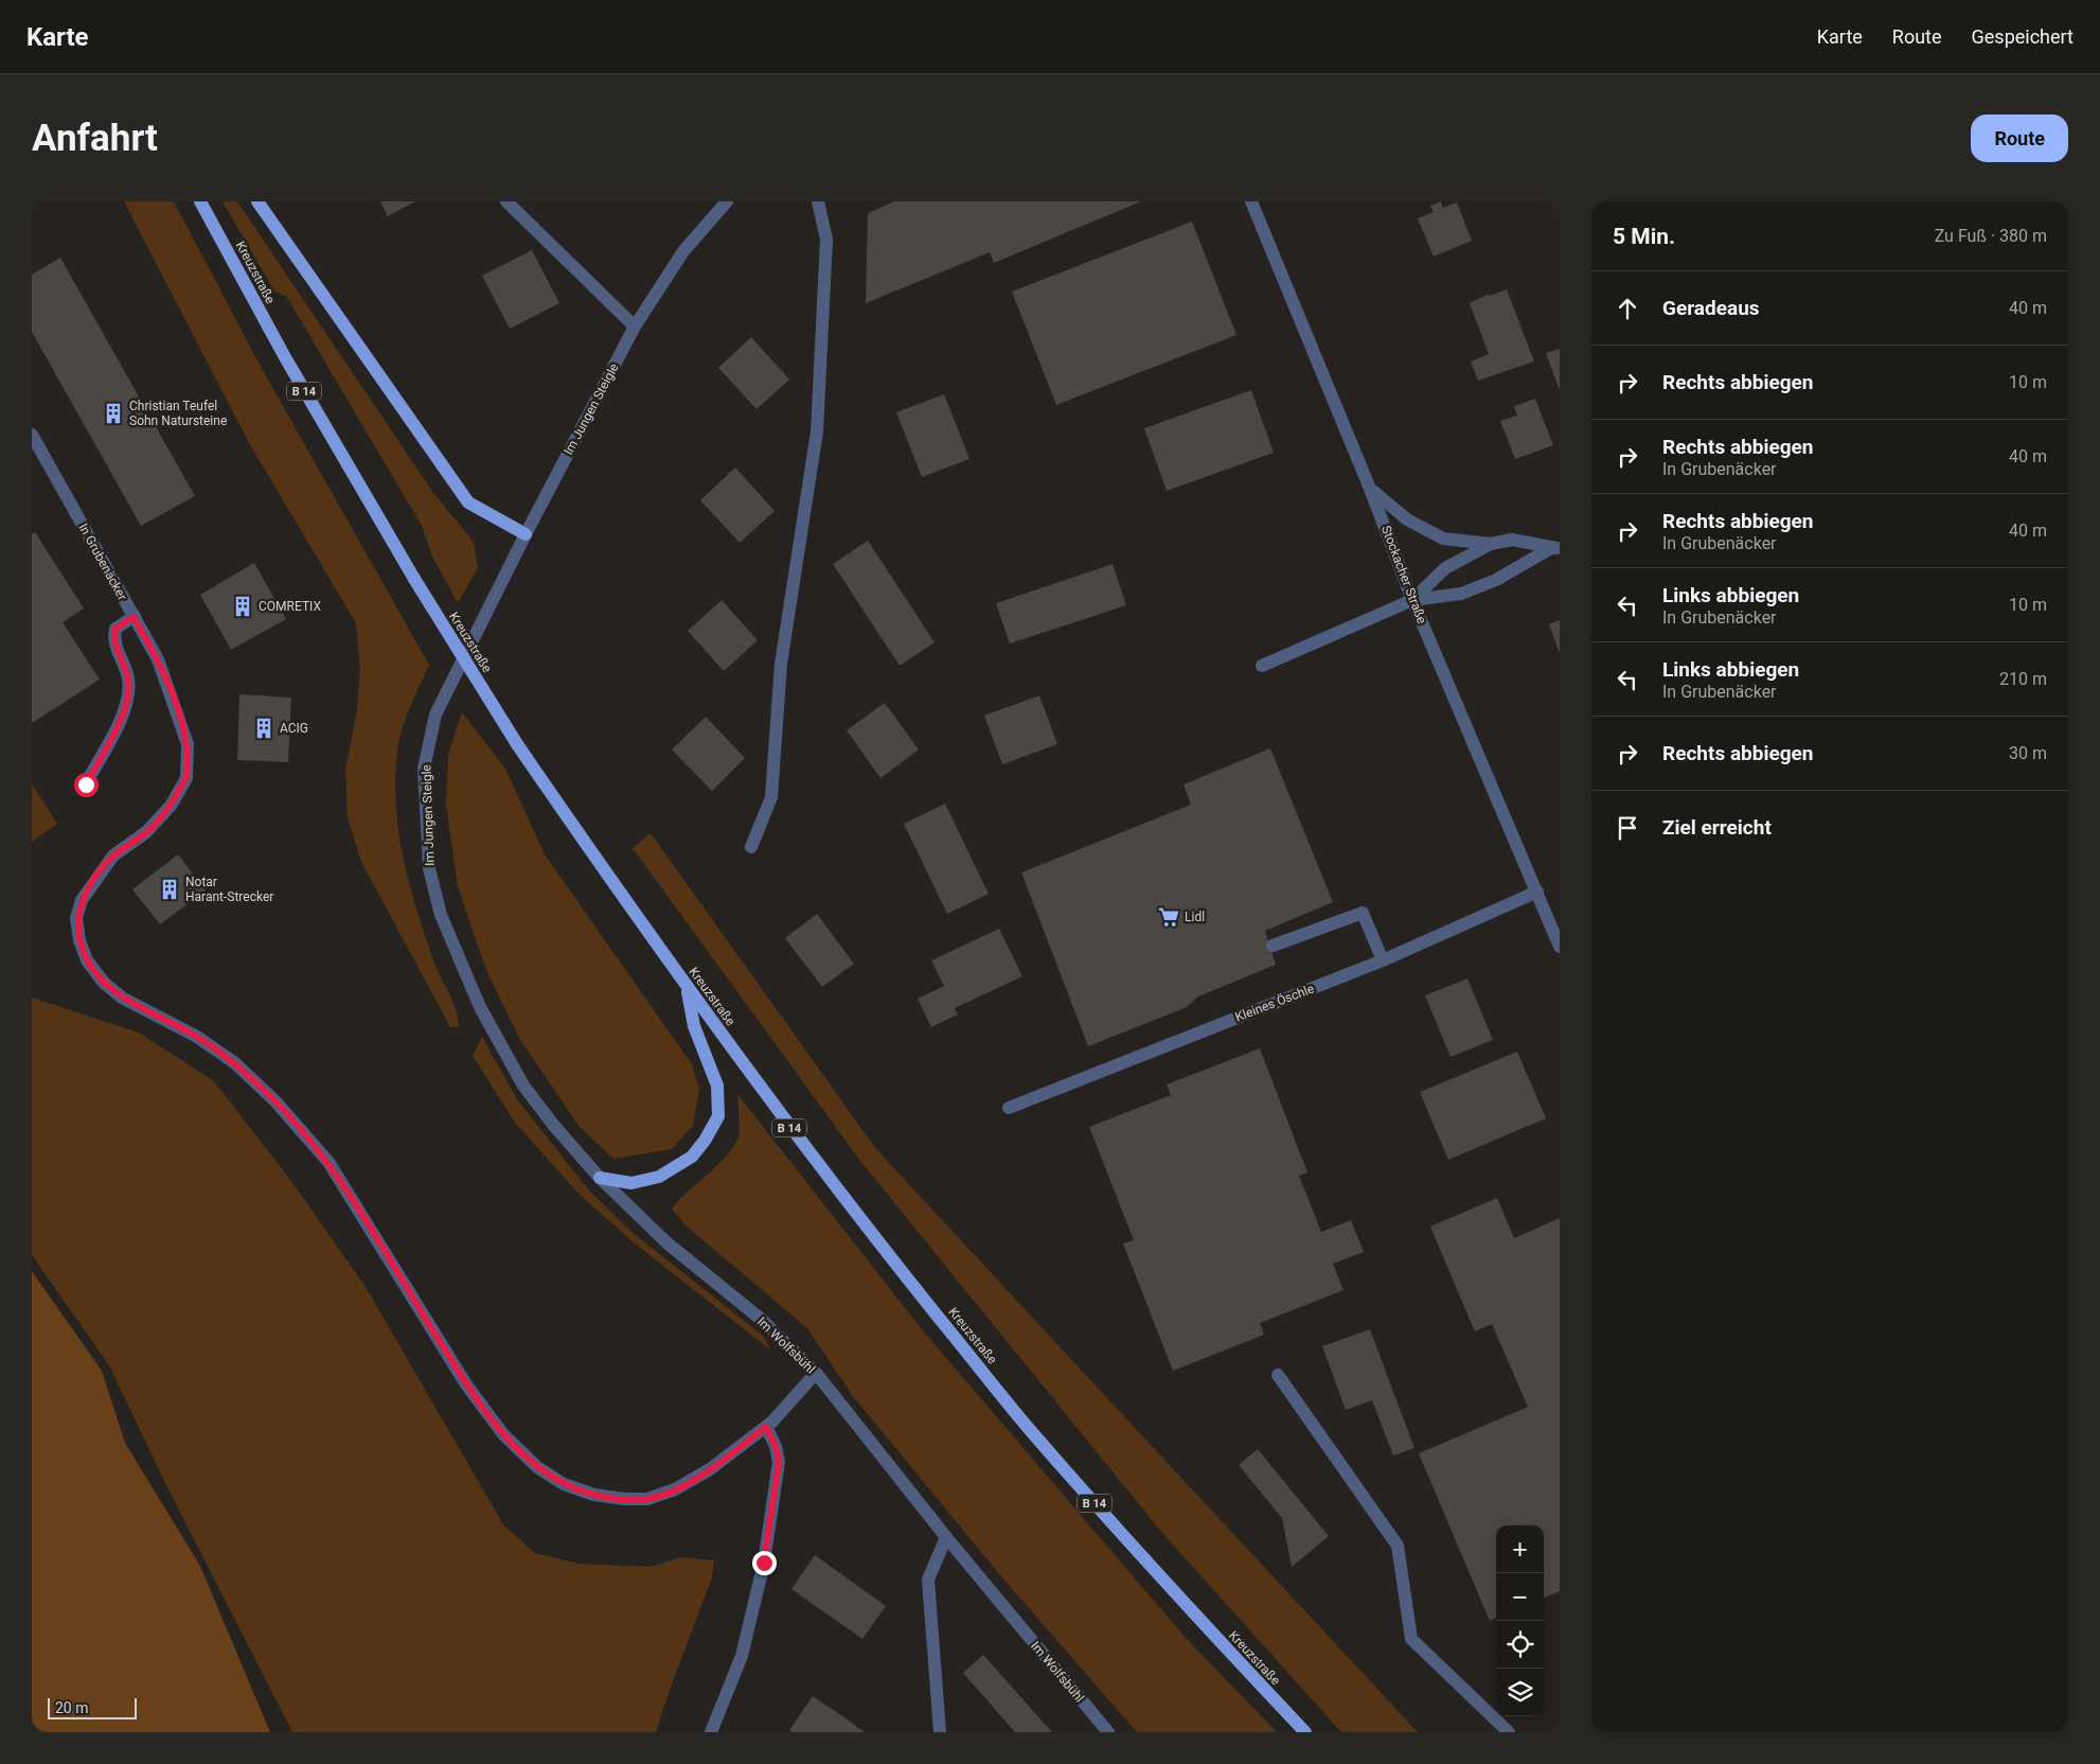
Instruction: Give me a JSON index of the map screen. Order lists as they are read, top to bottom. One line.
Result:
{"streets":{"main road":["Kreuzstraße","B 14"],"street":["Im Jungen Steigle","In Grubenäcker","Stockacher Straße","Kleines Öschle","Im Wolfsbühl"]},"crossings":[["Im Jungen Steigle","Im Wolfsbühl"],["In Grubenäcker","Im Wolfsbühl"],["Stockacher Straße","Kleines Öschle"]],"places":{"building":["Christian Teufel Sohn Natursteine","COMRETIX","ACIG","Notar Harant-Strecker"],"supermarket":["Lidl"]},"scale_bar":"20 m","page":{"header":"Karte","nav":["Karte","Route","Gespeichert"],"buttons":"Route","title":"Anfahrt","heading":["5 Min.","Zu Fuß · 380 m"],"list":[["Geradeaus","40 m"],["Rechts abbiegen","10 m"],["Rechts abbiegen","In Grubenäcker","40 m"],["Rechts abbiegen","In Grubenäcker","40 m"],["Links abbiegen","In Grubenäcker","10 m"],["Links abbiegen","In Grubenäcker","210 m"],["Rechts abbiegen","30 m"],"Ziel erreicht"],"map_buttons":["+","−"],"scale":"20 m"}}
